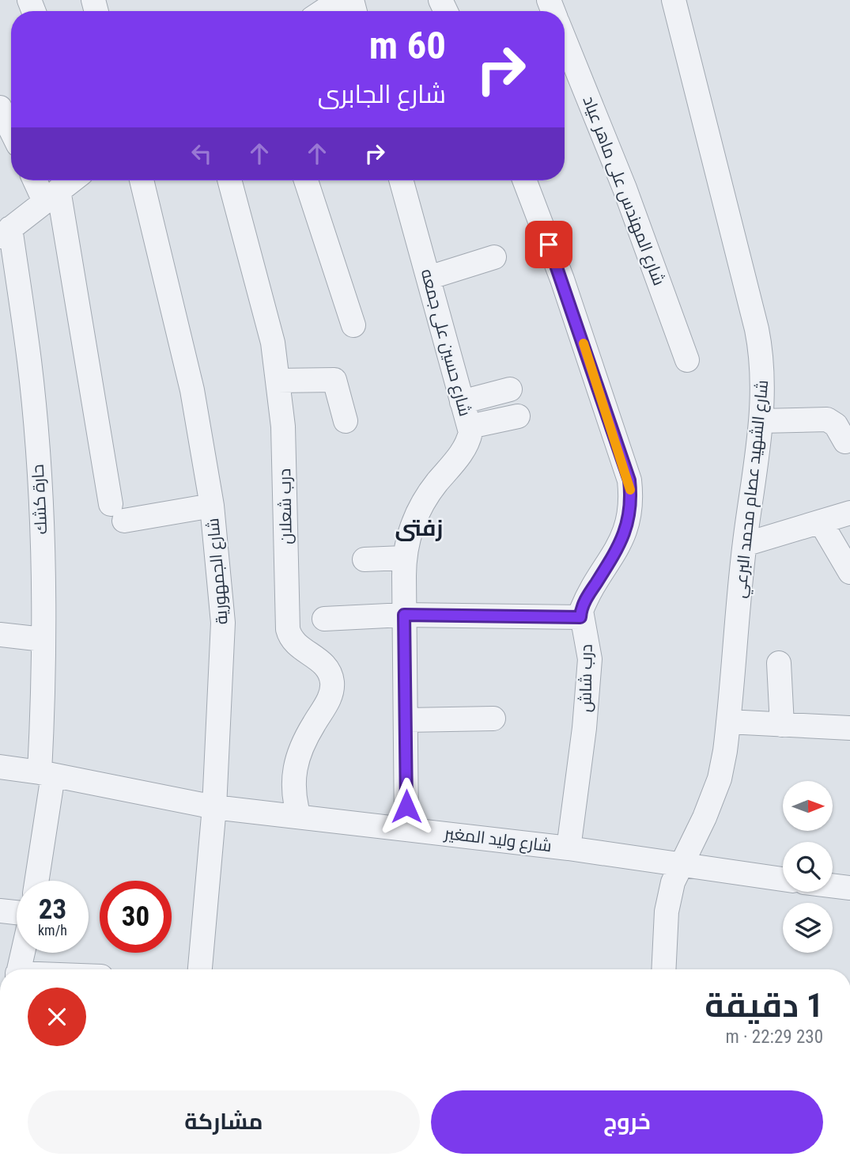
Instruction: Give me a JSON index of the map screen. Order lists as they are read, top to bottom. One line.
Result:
{"streets":{"street":["شارع المهندس على ماهر عياد","شارع حسين على جمعه","شارع الشهيد عصام محمد البرعي","حارة كشك","درب شعلان","شارع الجمهورية","درب شاش","شارع وليد المغير"]},"crossings":[["شارع حسين على جمعه","شارع وليد المغير"],["شارع الشهيد عصام محمد البرعي","شارع وليد المغير"],["حارة كشك","شارع وليد المغير"],["درب شعلان","شارع وليد المغير"],["شارع الجمهورية","شارع وليد المغير"],["درب شاش","شارع وليد المغير"]],"districts":["زفتى"],"north":"right","page":{"turn":["60 m","شارع الجابرى"],"speed":"23 km/h","limit":"30","heading":["1 دقيقة","230 m · 22:29"],"buttons":["خروج","مشاركة"]}}
